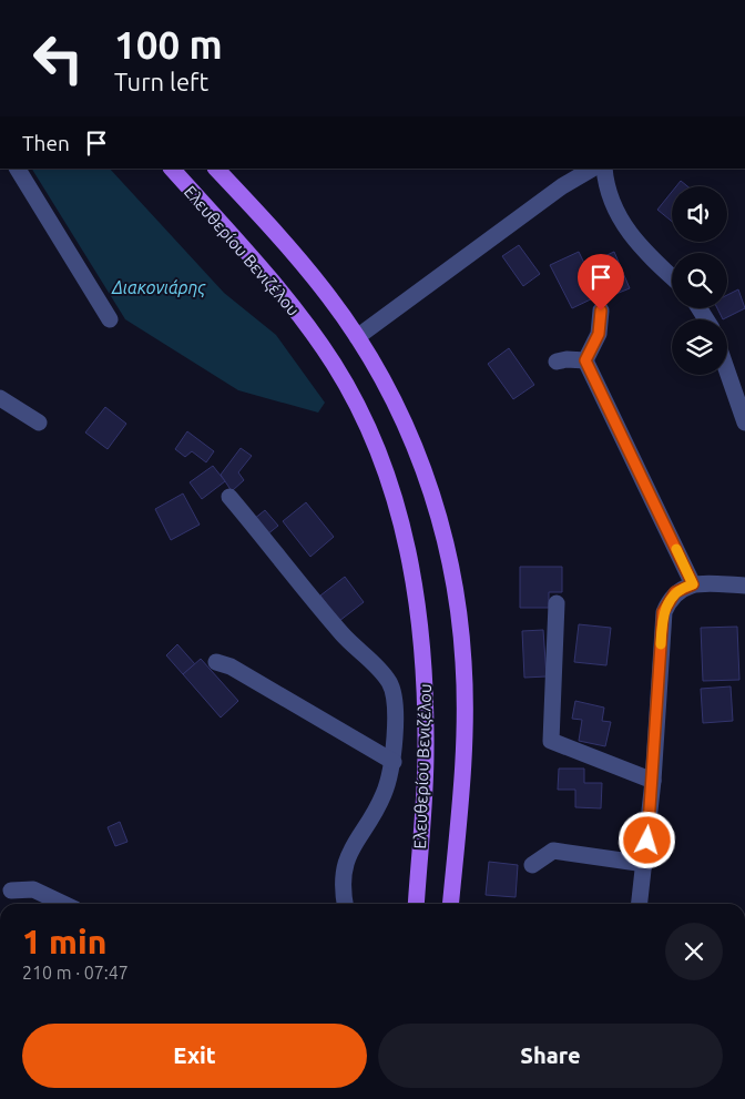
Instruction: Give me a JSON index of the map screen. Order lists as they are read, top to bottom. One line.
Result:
{"streets":{"main road":["Ελευθερίου Βενιζέλου"]},"water":["Διακονιάρης"],"page":{"turn":["100 m","Turn left"],"then":"Then","heading":["1 min","210 m · 07:47"],"buttons":["Exit","Share"]}}
